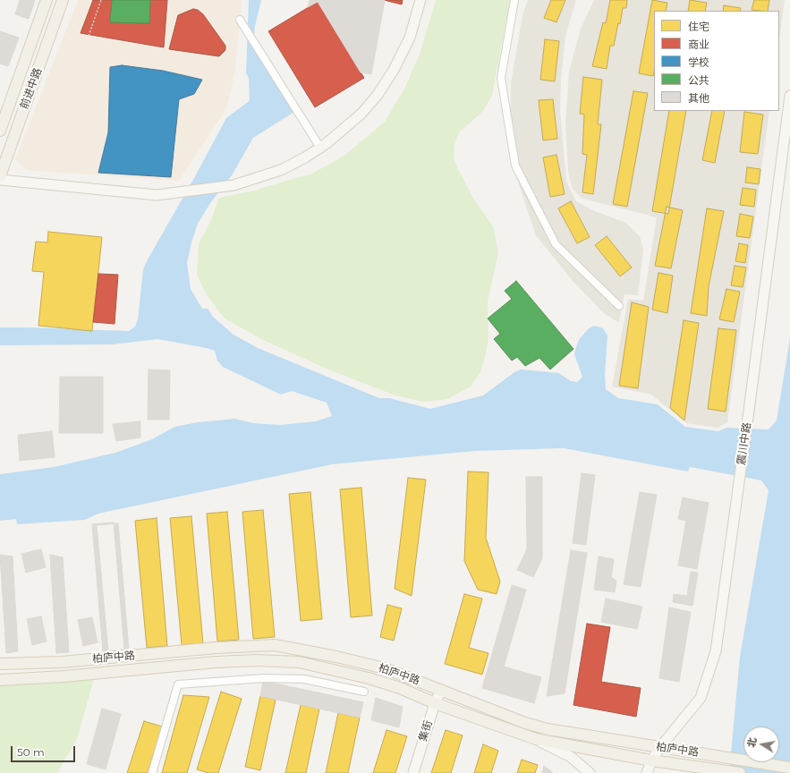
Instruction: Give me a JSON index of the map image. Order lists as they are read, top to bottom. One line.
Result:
{"streets":{"main road":["前进中路","柏庐中路"],"street":["震川中路","集街"]},"crossings":[["震川中路","柏庐中路"],["柏庐中路","集街"]],"legend":["住宅","商业","学校","公共","其他"],"scale_bar":"50 m","north":"left"}
